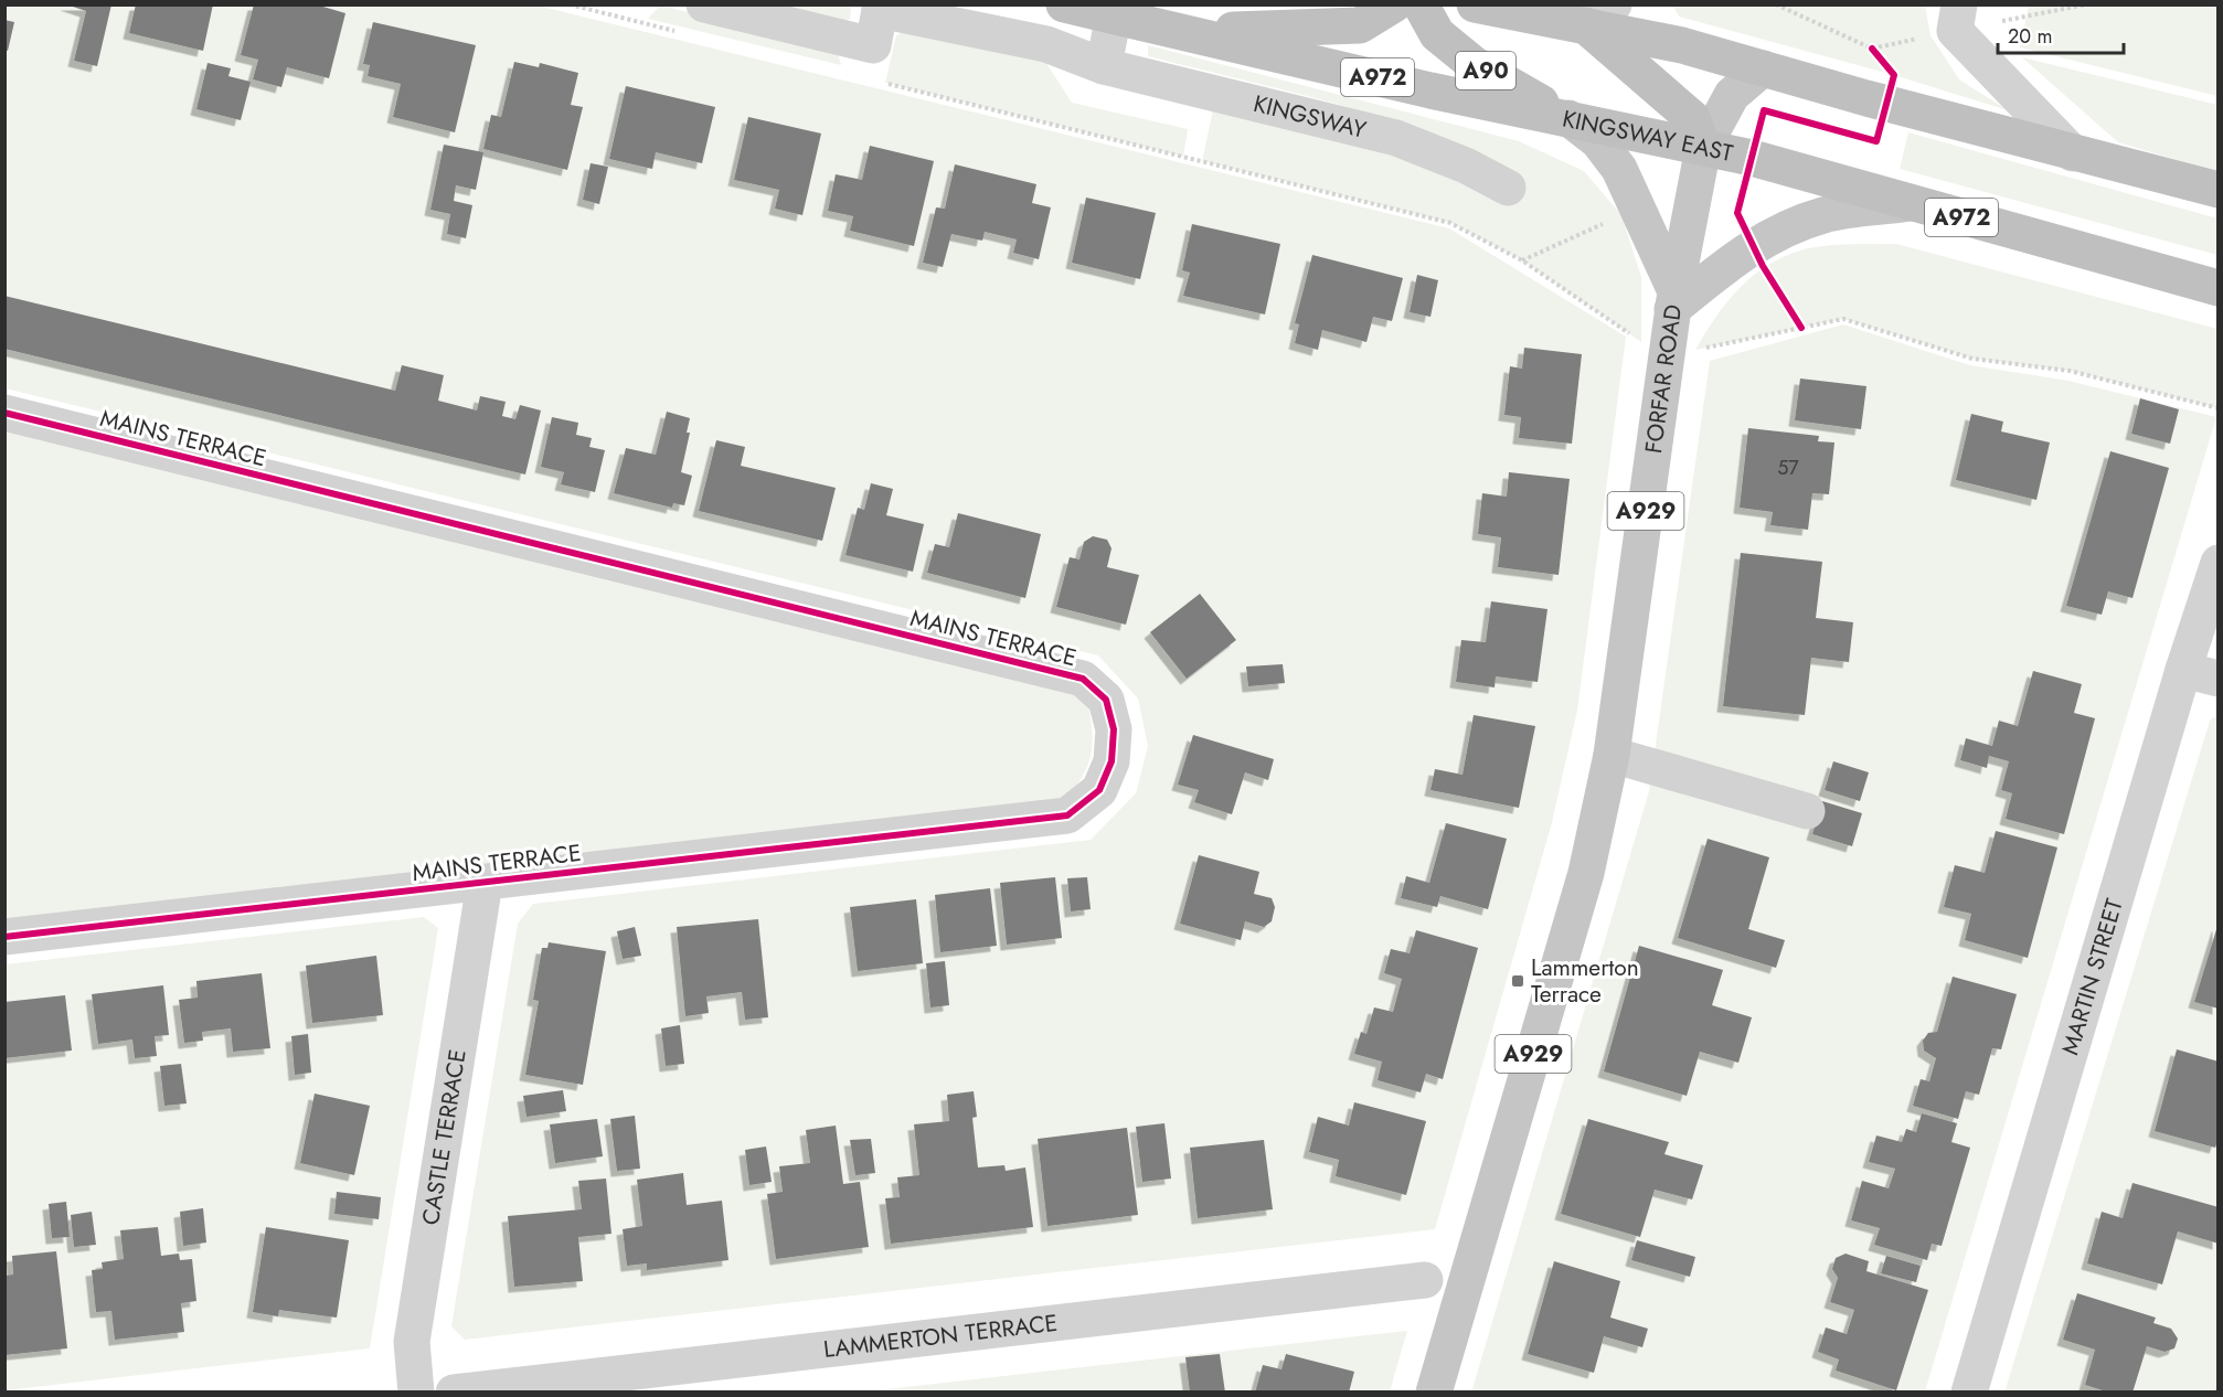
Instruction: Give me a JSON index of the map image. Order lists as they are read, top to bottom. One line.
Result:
{"streets":{"highway":["A90","A972","KINGSWAY EAST"],"main road":["FORFAR ROAD","A929"],"street":["KINGSWAY","MAINS TERRACE","MARTIN STREET","CASTLE TERRACE","LAMMERTON TERRACE"]},"crossings":[["A90","KINGSWAY EAST"],["KINGSWAY EAST","FORFAR ROAD"],["FORFAR ROAD","A929"],["MAINS TERRACE","CASTLE TERRACE"]],"places":{"transit":["Lammerton Terrace"]},"house_numbers":["57"],"scale_bar":"20 m"}
